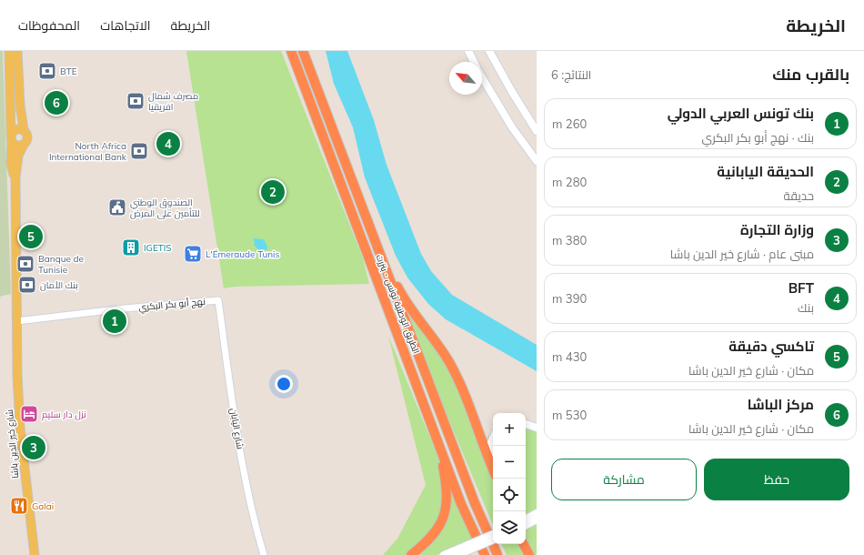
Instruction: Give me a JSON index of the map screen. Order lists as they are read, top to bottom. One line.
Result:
{"streets":{"highway":["الطريق الوطنية تونس - بنزرت"],"main road":["شارع خير الدين باشا"],"street":["نهج أبو بكر البكري","شارع اليابان"]},"crossings":[["نهج أبو بكر البكري","شارع اليابان"],["نهج أبو بكر البكري","شارع خير الدين باشا"]],"places":{"bank":["BTE","مصرف شمال افريقيا","North Africa International Bank","Banque de Tunisie","بنك الأمان"],"public building":["الصندوق الوطني للتأمين على المرض"],"building":["IGETIS"],"supermarket":["L'Émeraude Tunis"],"hotel":["نزل دار سليم"],"restaurant":["Galai"]},"north":"top left","page":{"header":"الخريطة","nav":["الخريطة","الاتجاهات","المحفوظات"],"heading":["بالقرب منك","النتائج: 6"],"pins":["6","4","2","5","1","3"],"list":[{"mark":"1","name":"بنك تونس العربي الدولي","note":"بنك · نهج أبو بكر البكري","value":"260 m"},{"mark":"2","name":"الحديقة اليابانية","note":"حديقة","value":"280 m"},{"mark":"3","name":"وزارة التجارة","note":"مبنى عام · شارع خير الدين باشا","value":"380 m"},{"mark":"4","name":"BFT","note":"بنك","value":"390 m"},{"mark":"5","name":"تاكسي دقيقة","note":"مكان · شارع خير الدين باشا","value":"430 m"},{"mark":"6","name":"مركز الباشا","note":"مكان · شارع خير الدين باشا","value":"530 m"}],"map_buttons":["+","−"],"buttons":["حفظ","مشاركة"]}}
